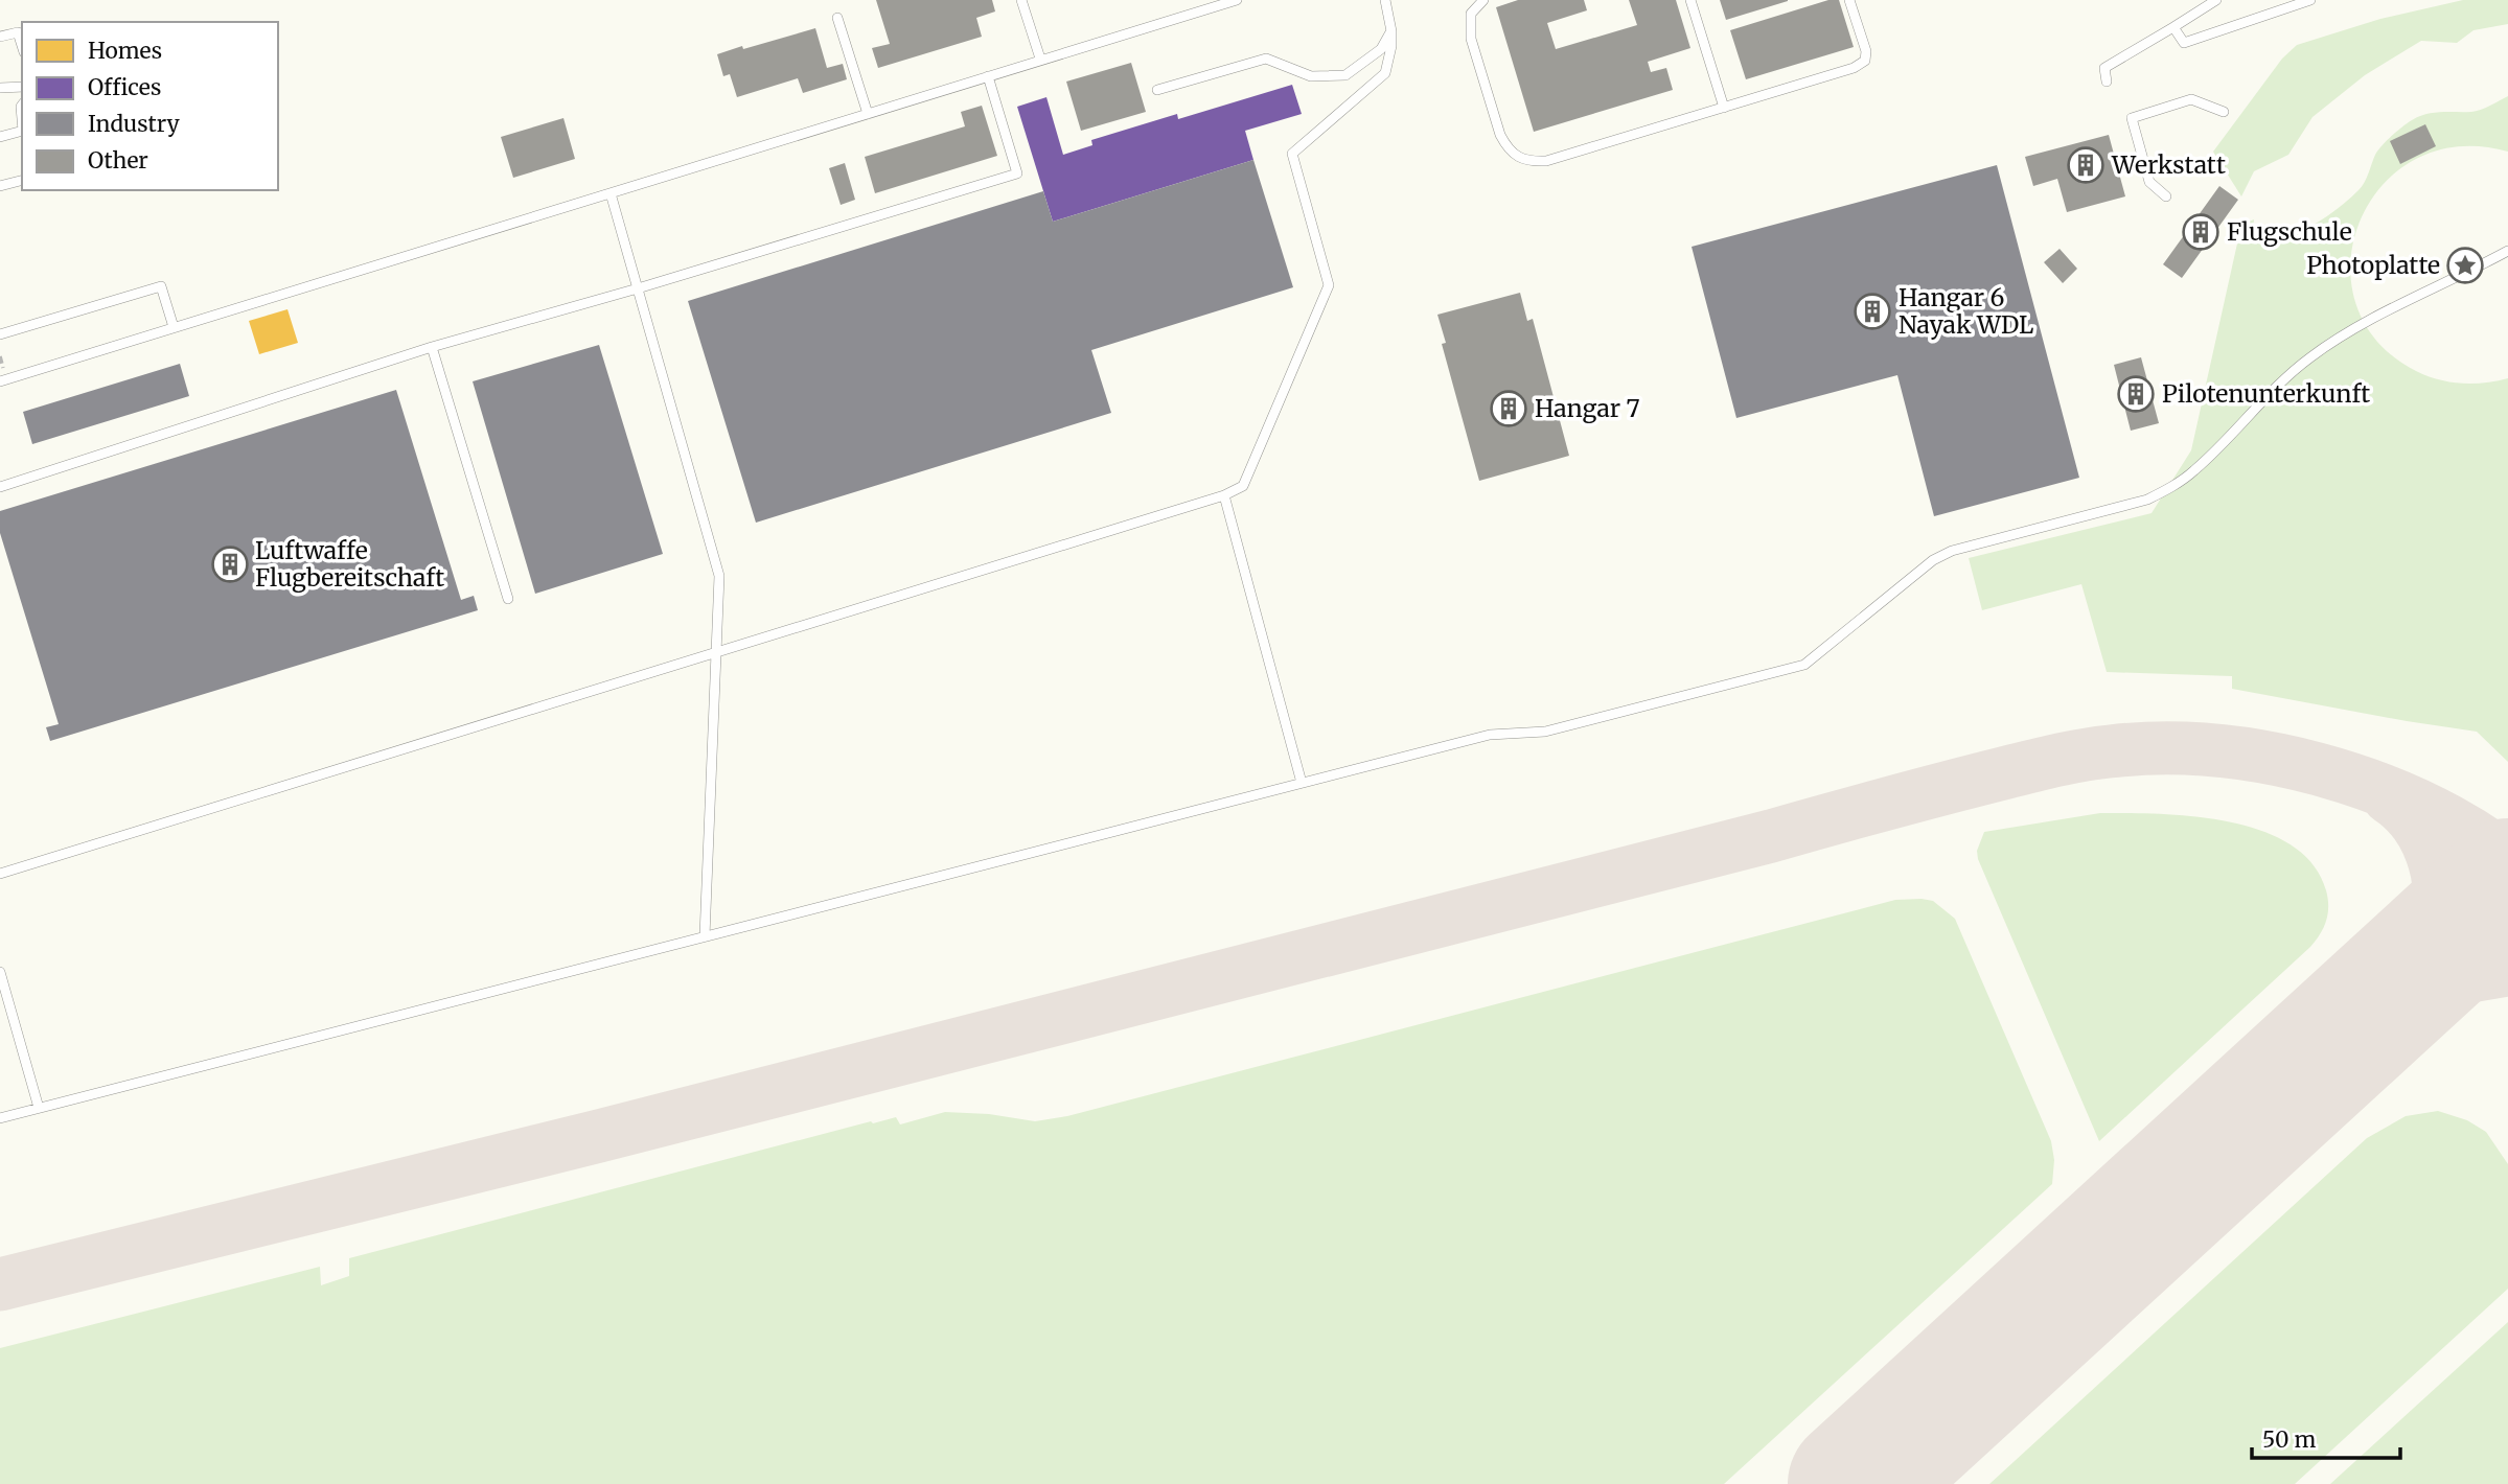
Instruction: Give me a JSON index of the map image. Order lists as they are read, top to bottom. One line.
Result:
{"places":{"building":["Werkstatt","Flugschule","Hangar 6 Nayak WDL","Pilotenunterkunft","Hangar 7","Luftwaffe Flugbereitschaft"],"place":["Photoplatte"]},"legend":["Homes","Offices","Industry","Other"],"scale_bar":"50 m"}
